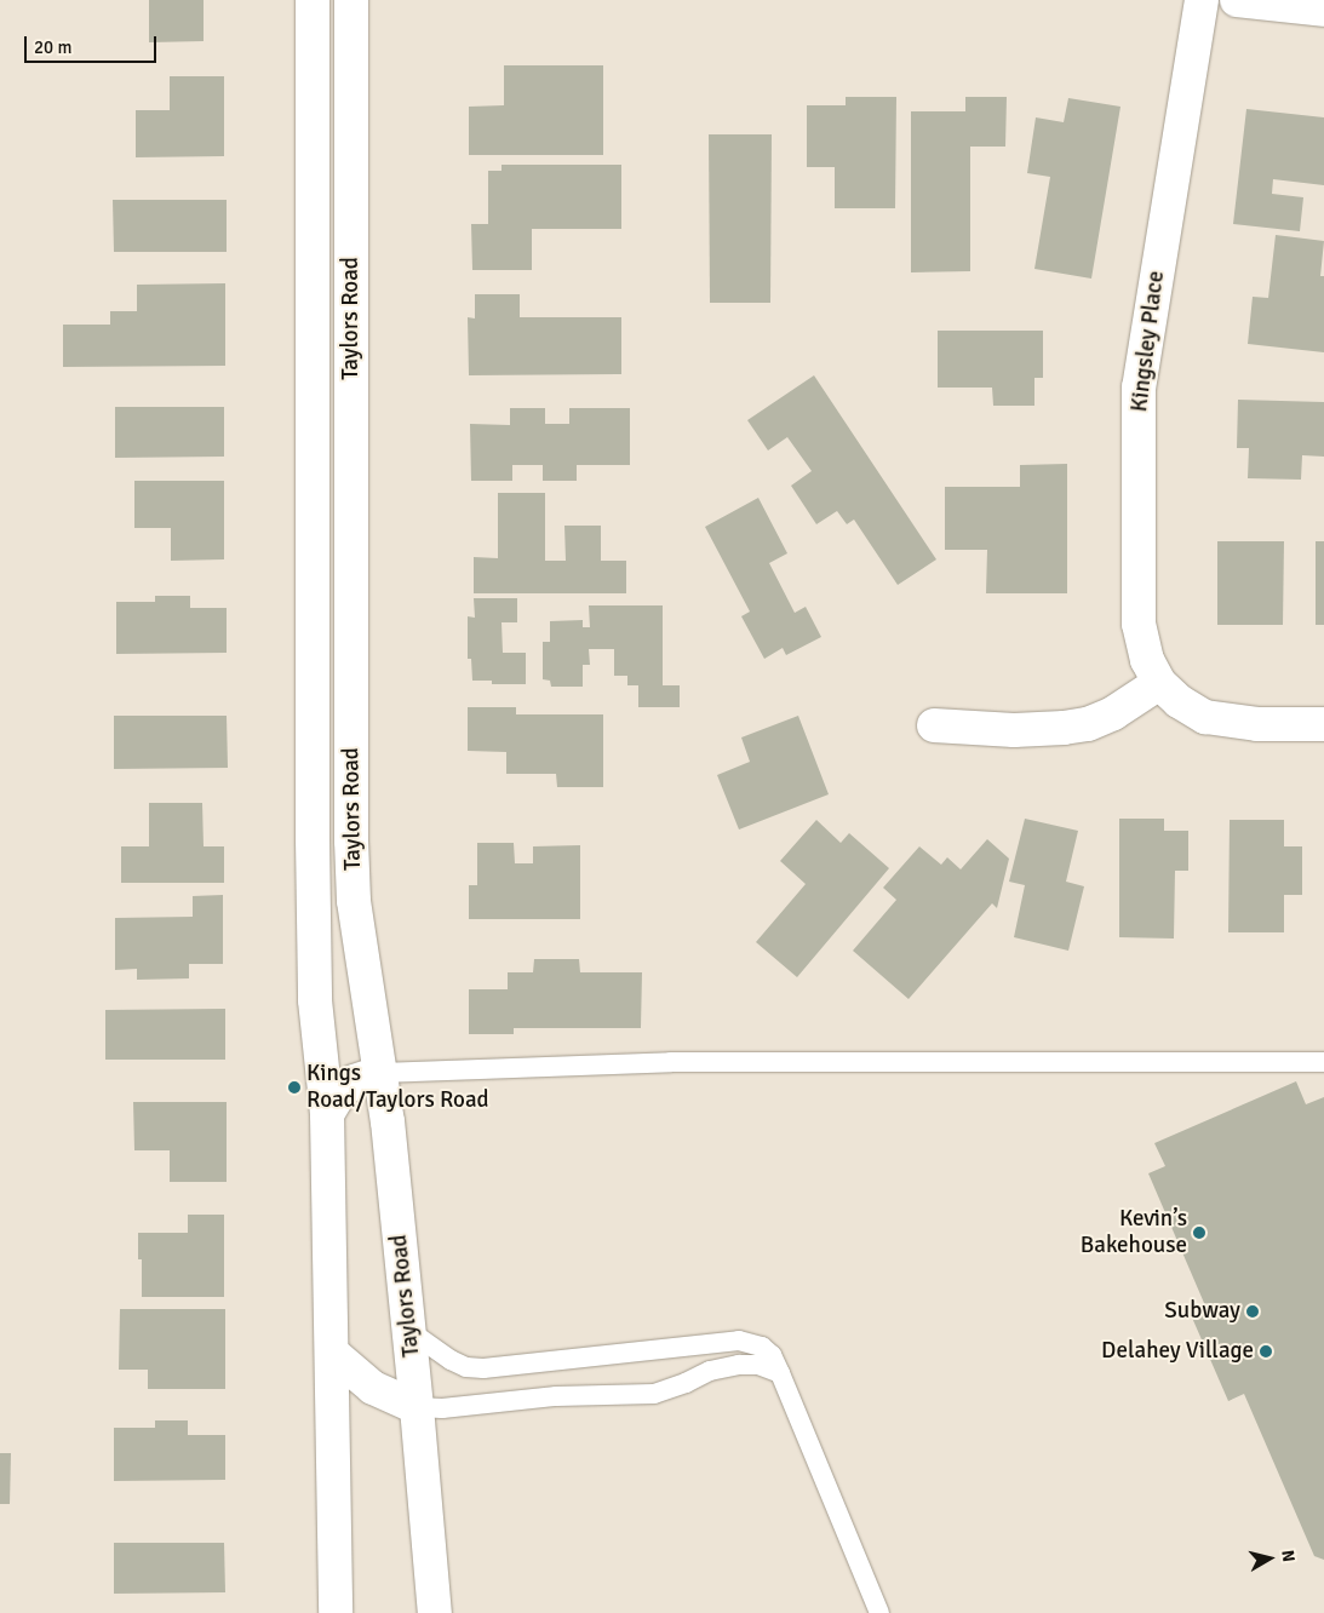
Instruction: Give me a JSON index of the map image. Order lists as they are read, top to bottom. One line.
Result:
{"streets":{"main road":["Taylors Road","Kingsley Place"]},"places":["Kings Road/Taylors Road","Kevin’s Bakehouse","Subway","Delahey Village"],"scale_bar":"20 m","north":"right"}
